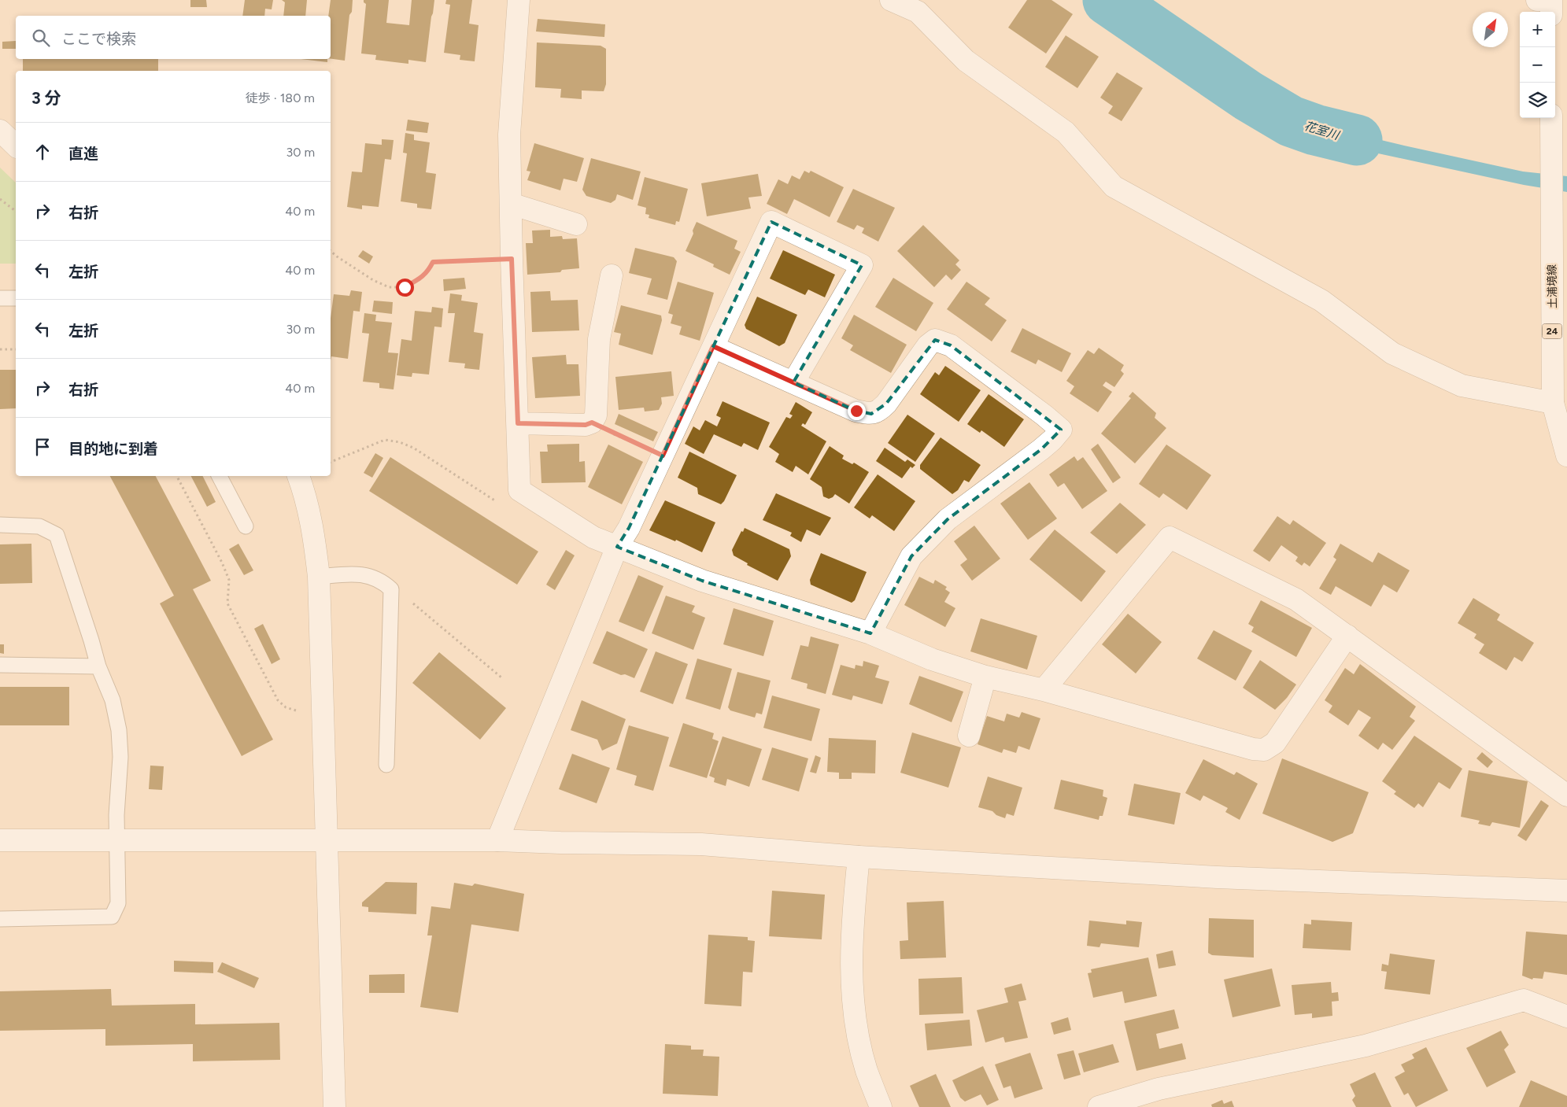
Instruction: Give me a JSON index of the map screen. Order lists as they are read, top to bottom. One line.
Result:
{"streets":{"street":["土浦境線","24"]},"water":["花室川"],"north":"top right","page":{"map_buttons":["+","−"],"search":"ここで検索","heading":["3 分","徒歩 · 180 m"],"list":[["直進","30 m"],["右折","40 m"],["左折","40 m"],["左折","30 m"],["右折","40 m"],"目的地に到着"]}}
